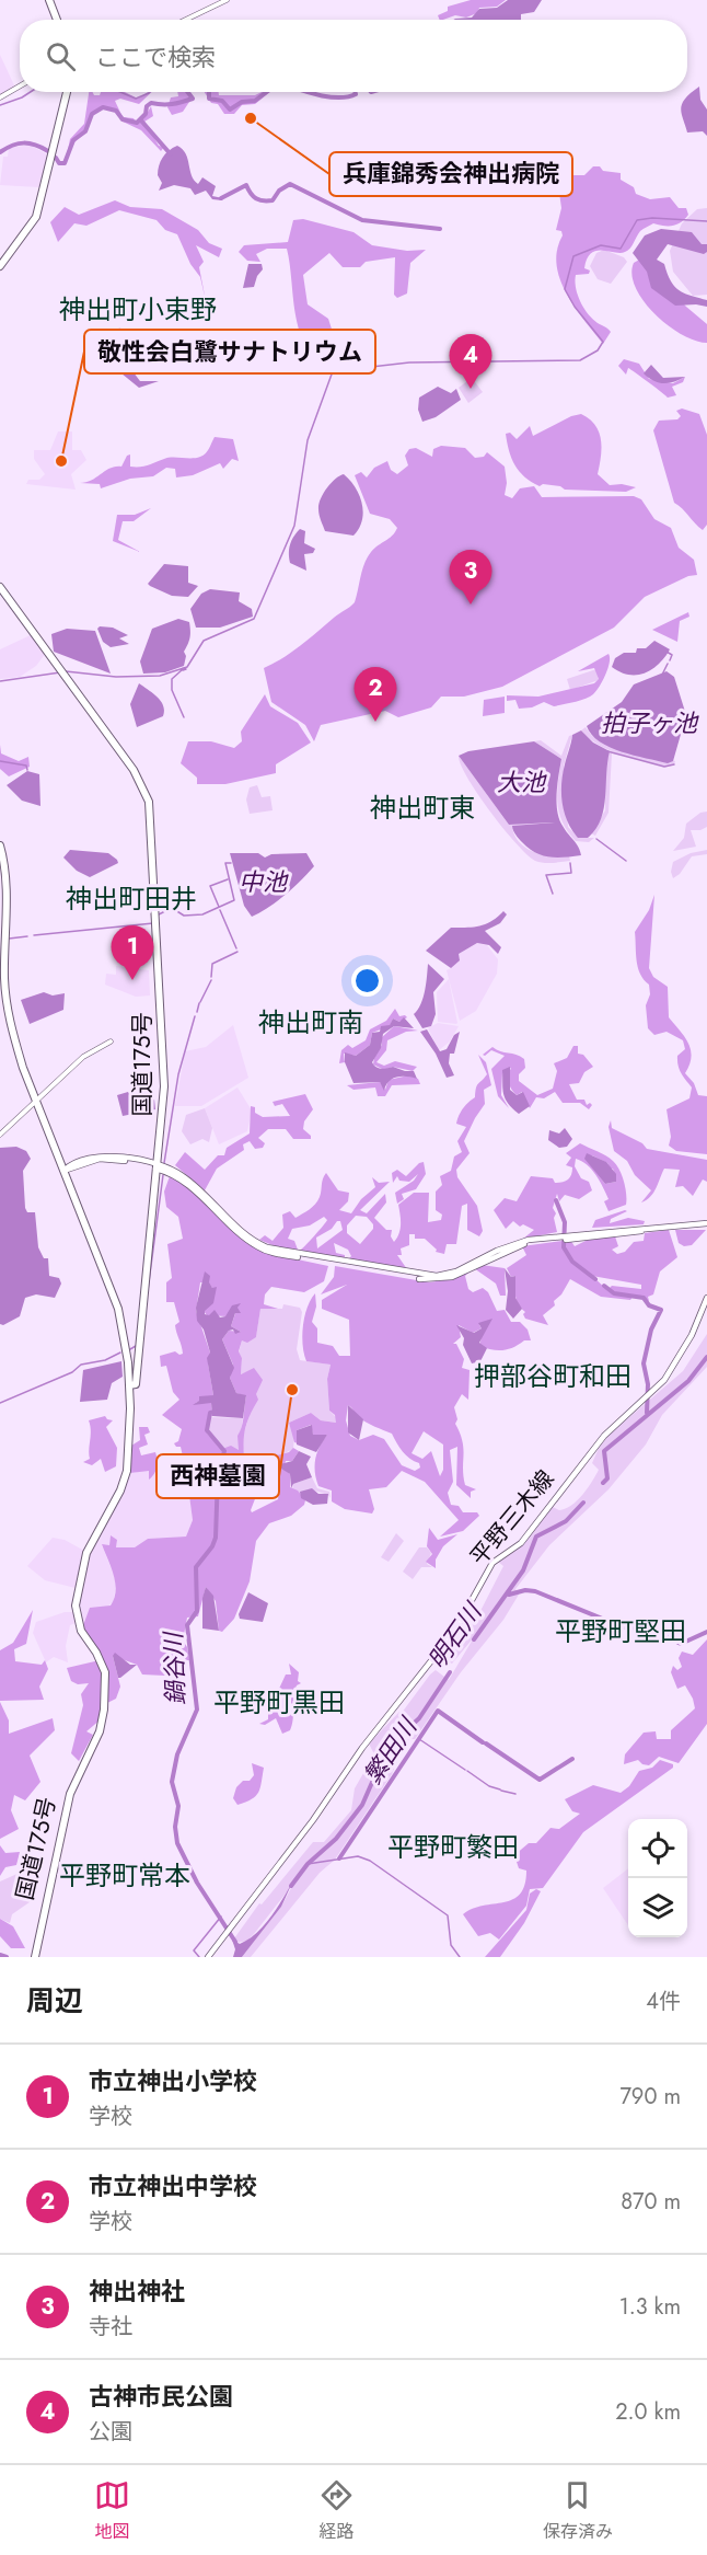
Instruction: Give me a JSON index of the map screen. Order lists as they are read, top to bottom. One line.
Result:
{"streets":{"highway":["国道175号"],"main road":["平野三木線"]},"districts":["神出町小束野","神出町東","神出町田井","神出町南","押部谷町和田","平野町堅田","平野町黒田","平野町繁田","平野町常本"],"water":["拍子ヶ池","大池","中池","明石川","鍋谷川","繁田川"],"places":["兵庫錦秀会神出病院","敬性会白鷺サナトリウム","西神墓園"],"page":{"search":"ここで検索","pins":["4","3","2","1"],"heading":["周辺","4件"],"list":[{"mark":"1","name":"市立神出小学校","note":"学校","value":"790 m"},{"mark":"2","name":"市立神出中学校","note":"学校","value":"870 m"},{"mark":"3","name":"神出神社","note":"寺社","value":"1.3 km"},{"mark":"4","name":"古神市民公園","note":"公園","value":"2.0 km"}],"nav":["地図","経路","保存済み"]}}
